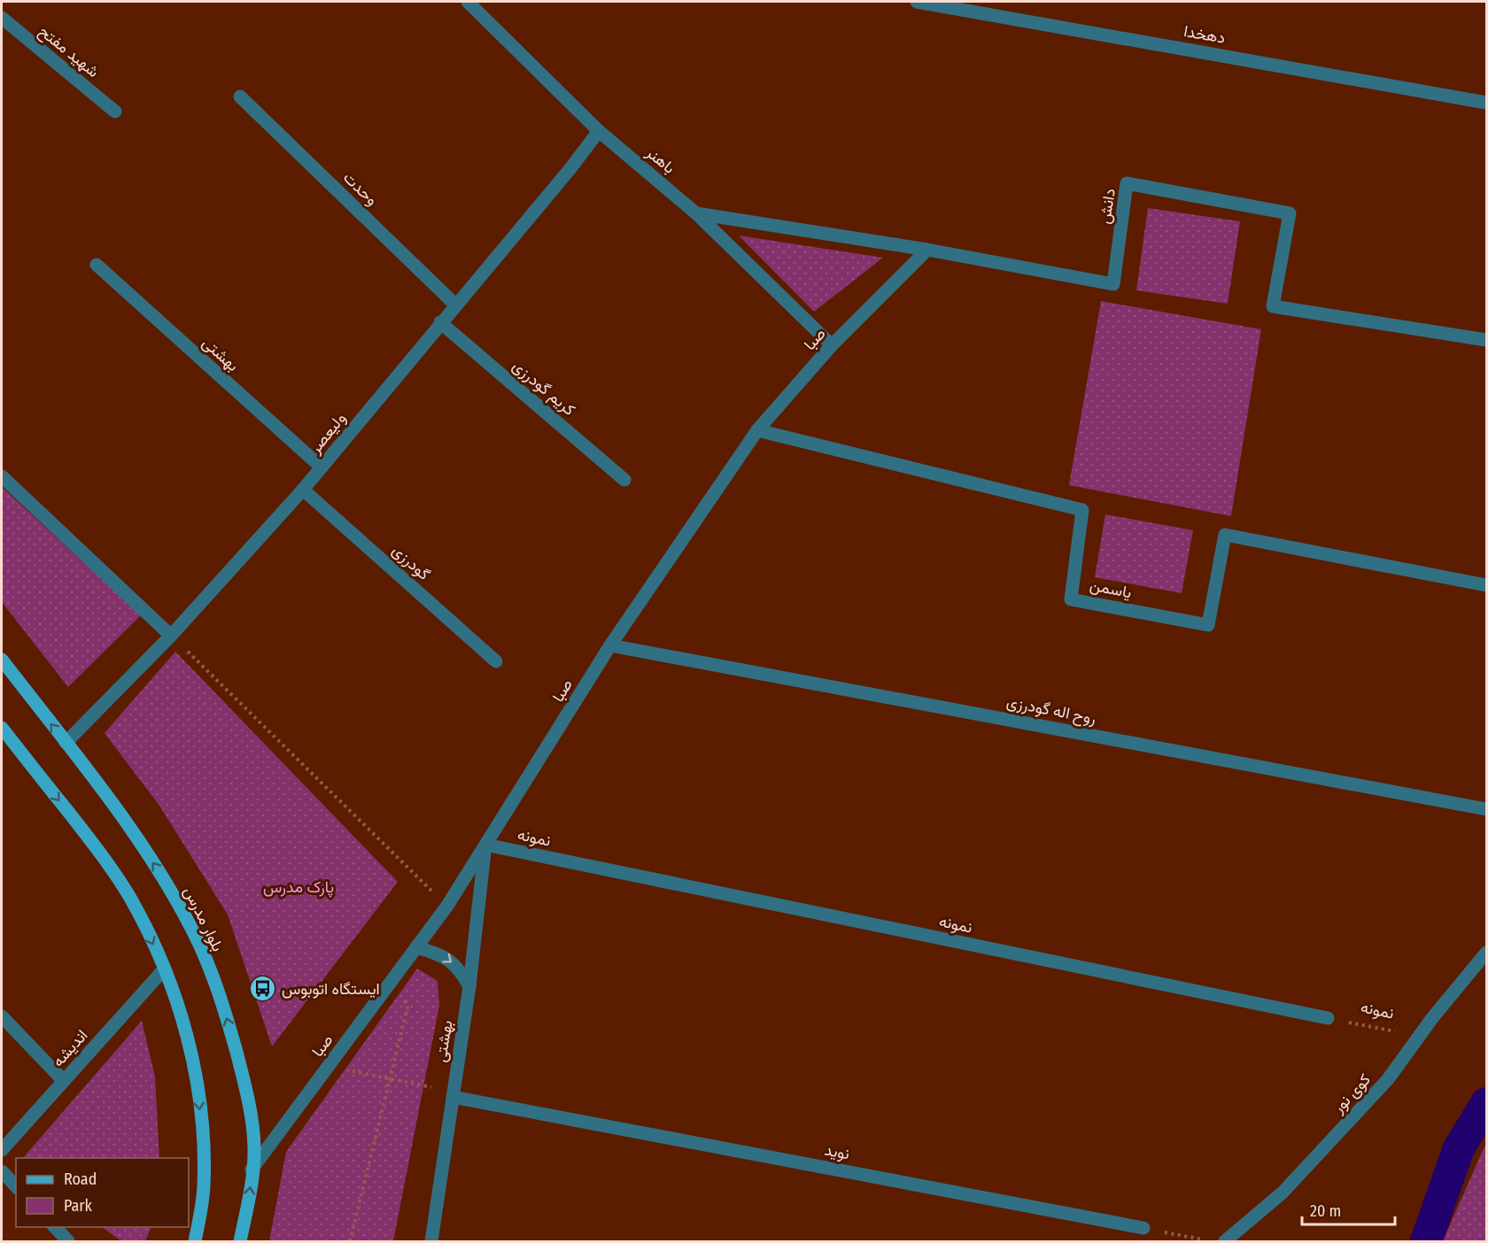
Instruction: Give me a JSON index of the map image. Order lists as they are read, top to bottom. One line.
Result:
{"streets":{"main road":["بلوار مدرس"],"street":["دهخدا","شهید مفتح","باهنر","وحدت","دانش","صبا","بهشتی","کریم گودرزی","ولیعصر","گودرزی","یاسمن","روح اله گودرزی","نمونه","اندیشه","کوی نور","نوید"]},"crossings":[["باهنر","دانش"],["باهنر","صبا"],["باهنر","ولیعصر"],["وحدت","ولیعصر"],["دانش","صبا"],["صبا","بهشتی"],["صبا","یاسمن"],["صبا","روح اله گودرزی"],["صبا","نمونه"],["صبا","بلوار مدرس"],["بهشتی","ولیعصر"],["بهشتی","نمونه"],["بهشتی","نوید"],["کریم گودرزی","ولیعصر"],["ولیعصر","گودرزی"],["ولیعصر","بلوار مدرس"],["نمونه","کوی نور"]],"parks":["پارک مدرس"],"places":{"bus stop":["ایستگاه اتوبوس"]},"legend":["Road","Park"],"scale_bar":"20 m"}
